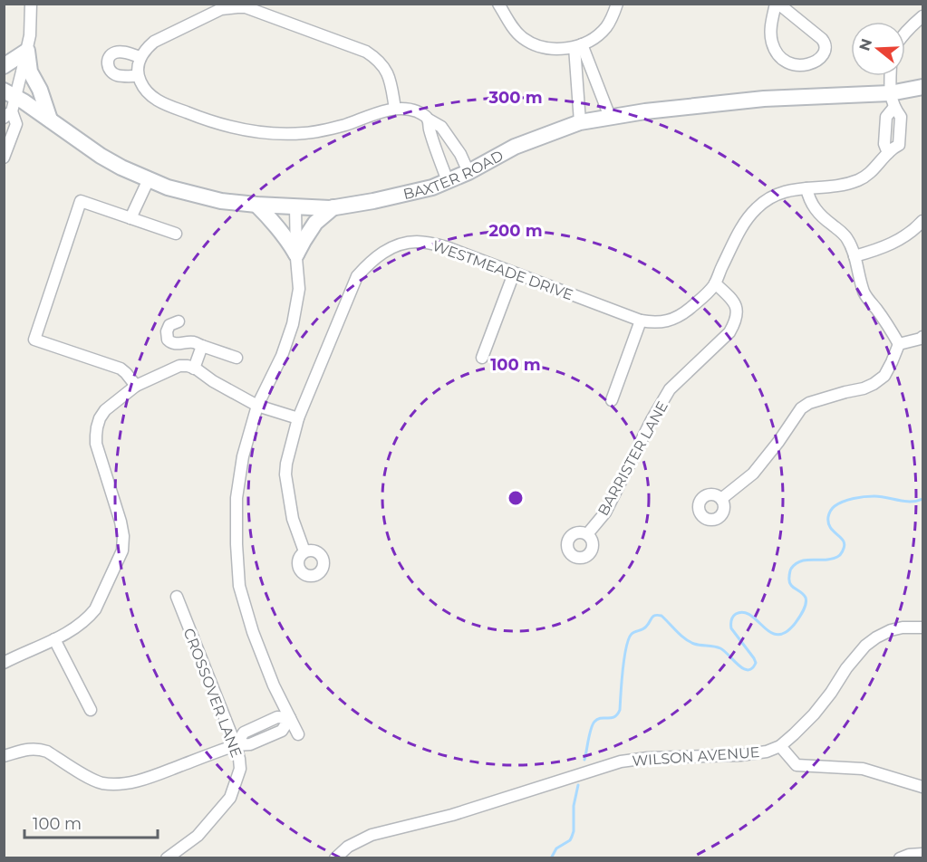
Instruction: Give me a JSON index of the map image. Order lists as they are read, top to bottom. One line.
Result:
{"streets":{"main road":["BAXTER ROAD"],"street":["WESTMEADE DRIVE","BARRISTER LANE","CROSSOVER LANE","WILSON AVENUE"]},"crossings":[["BAXTER ROAD","WESTMEADE DRIVE"],["WESTMEADE DRIVE","BARRISTER LANE"]],"scale_bar":"100 m","north":"left","rings":["300 m","200 m","100 m"]}
